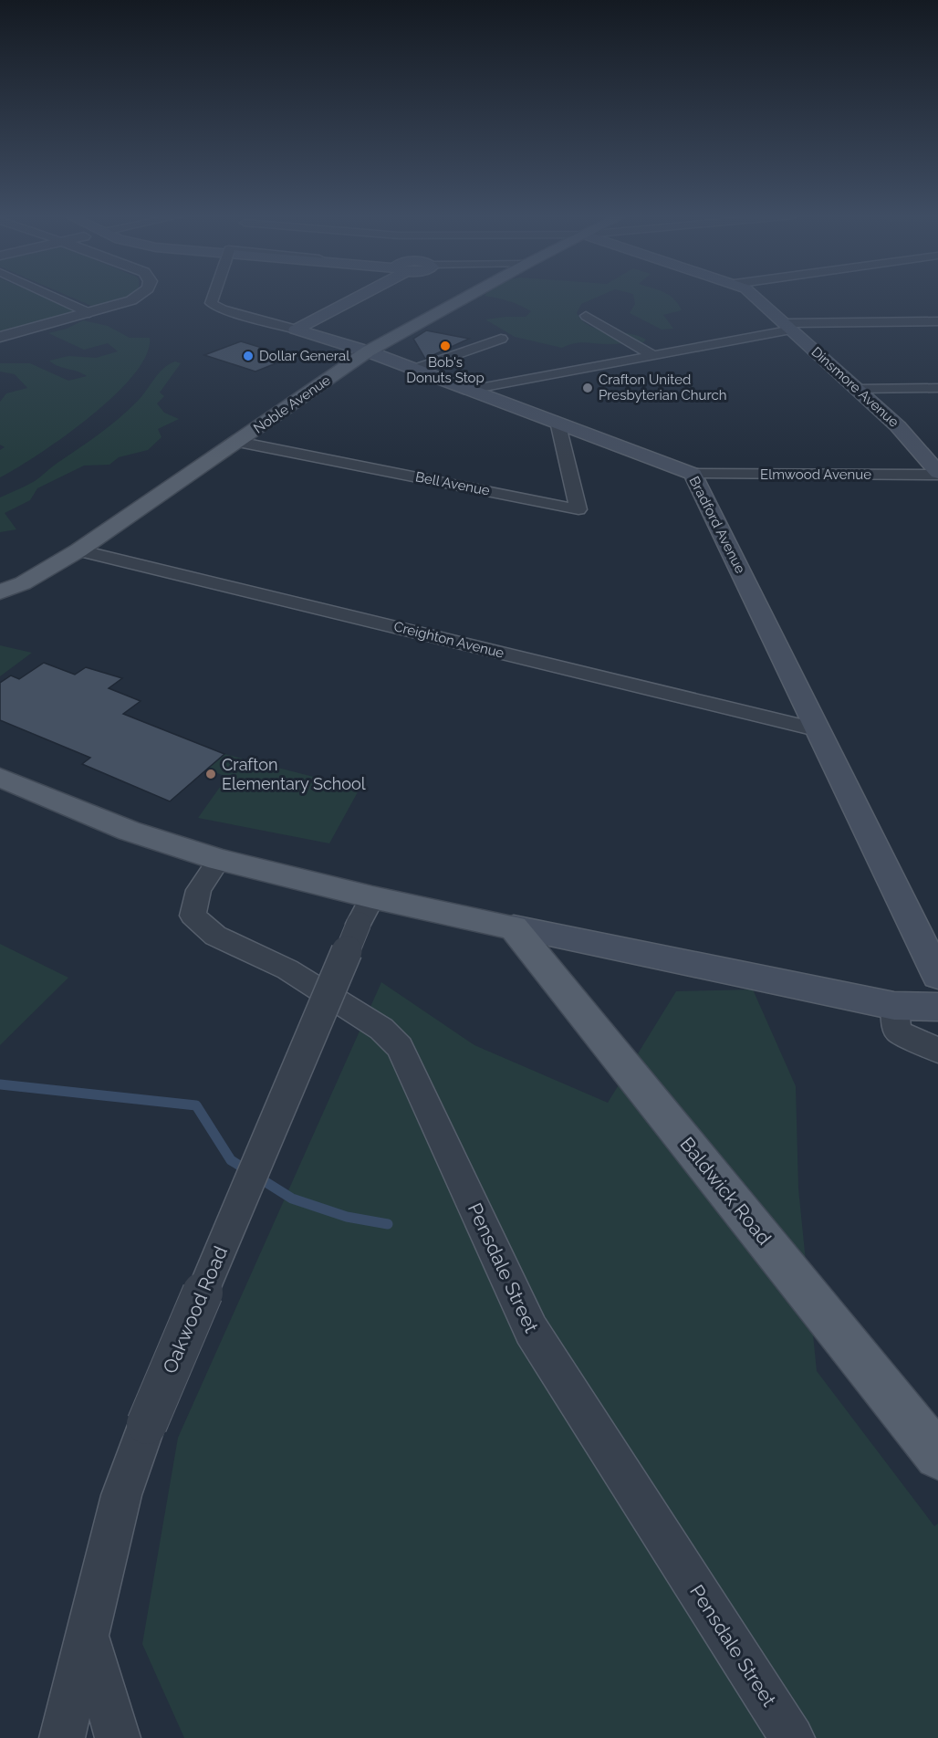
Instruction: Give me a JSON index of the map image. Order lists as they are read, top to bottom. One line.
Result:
{"streets":{"main road":["Dinsmore Avenue","Noble Avenue","Bradford Avenue","Baldwick Road"],"street":["Elmwood Avenue","Bell Avenue","Creighton Avenue","Pensdale Street","Oakwood Road"]},"crossings":[["Dinsmore Avenue","Elmwood Avenue"],["Noble Avenue","Bell Avenue"],["Noble Avenue","Bradford Avenue"],["Noble Avenue","Creighton Avenue"],["Elmwood Avenue","Bradford Avenue"],["Bell Avenue","Bradford Avenue"],["Bradford Avenue","Creighton Avenue"]],"places":["Bob's Donuts Stop","Dollar General","Crafton United Presbyterian Church","Crafton Elementary School"]}
